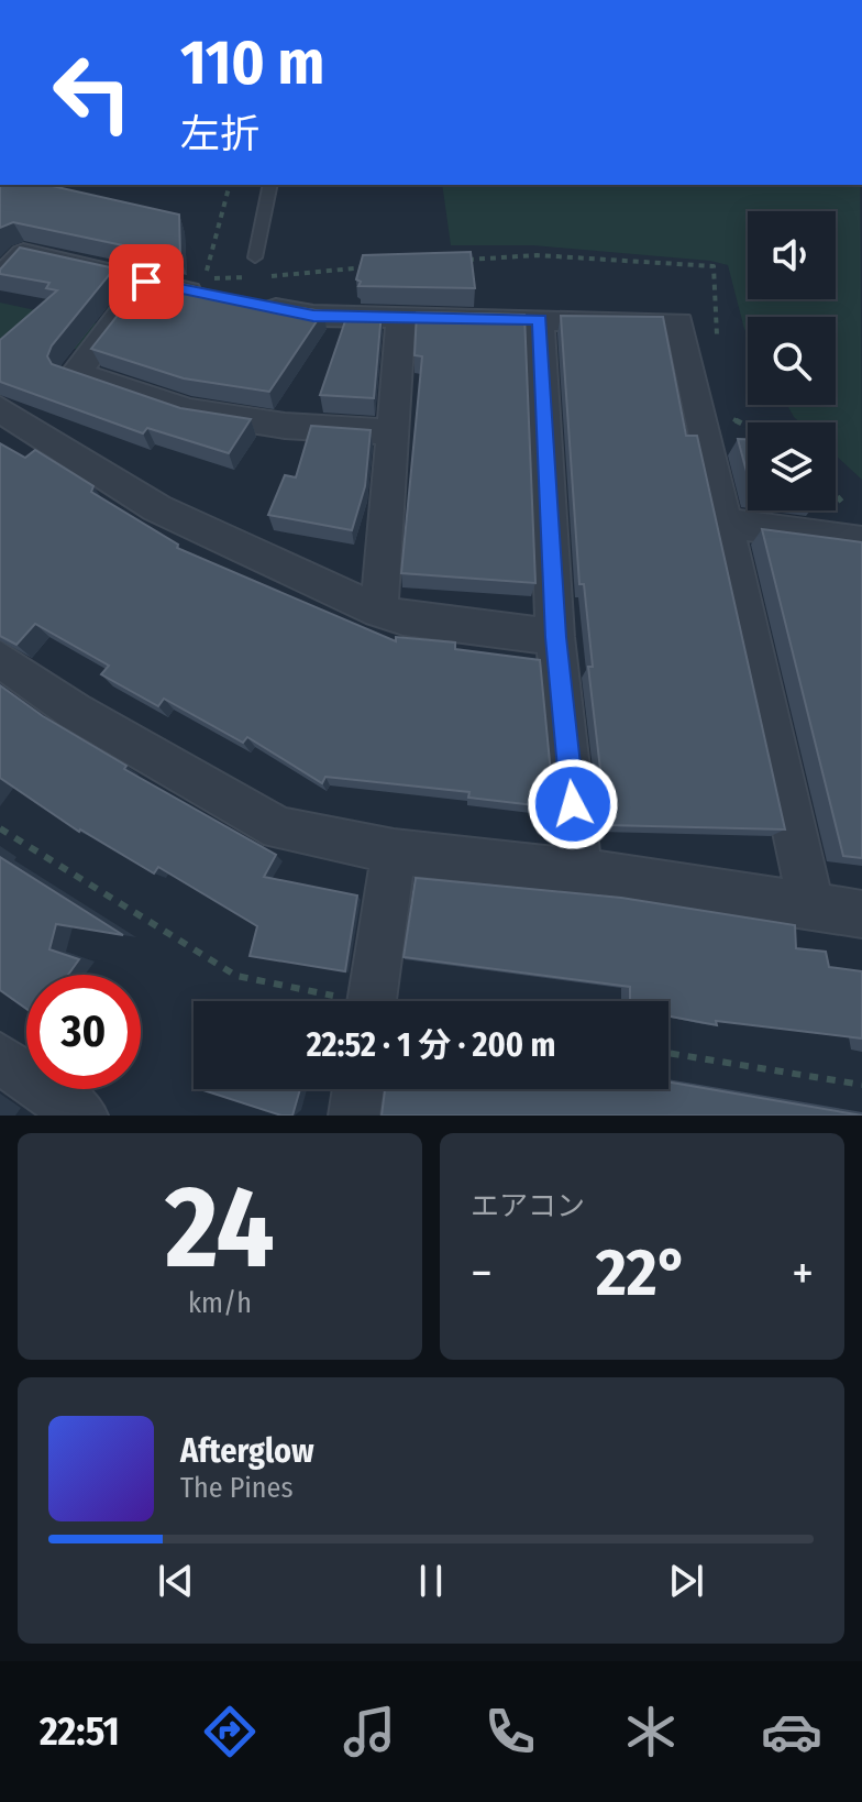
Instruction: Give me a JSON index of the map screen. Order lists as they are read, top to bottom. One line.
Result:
{"page":{"turn":["110 m","左折"],"limit":"30","trip":"22:52 · 1 分 · 200 m","tile":[["24","km/h"],"エアコン"],"heat":["−","22°","+"],"song":["Afterglow","The Pines"],"tabs":"22:51"}}
